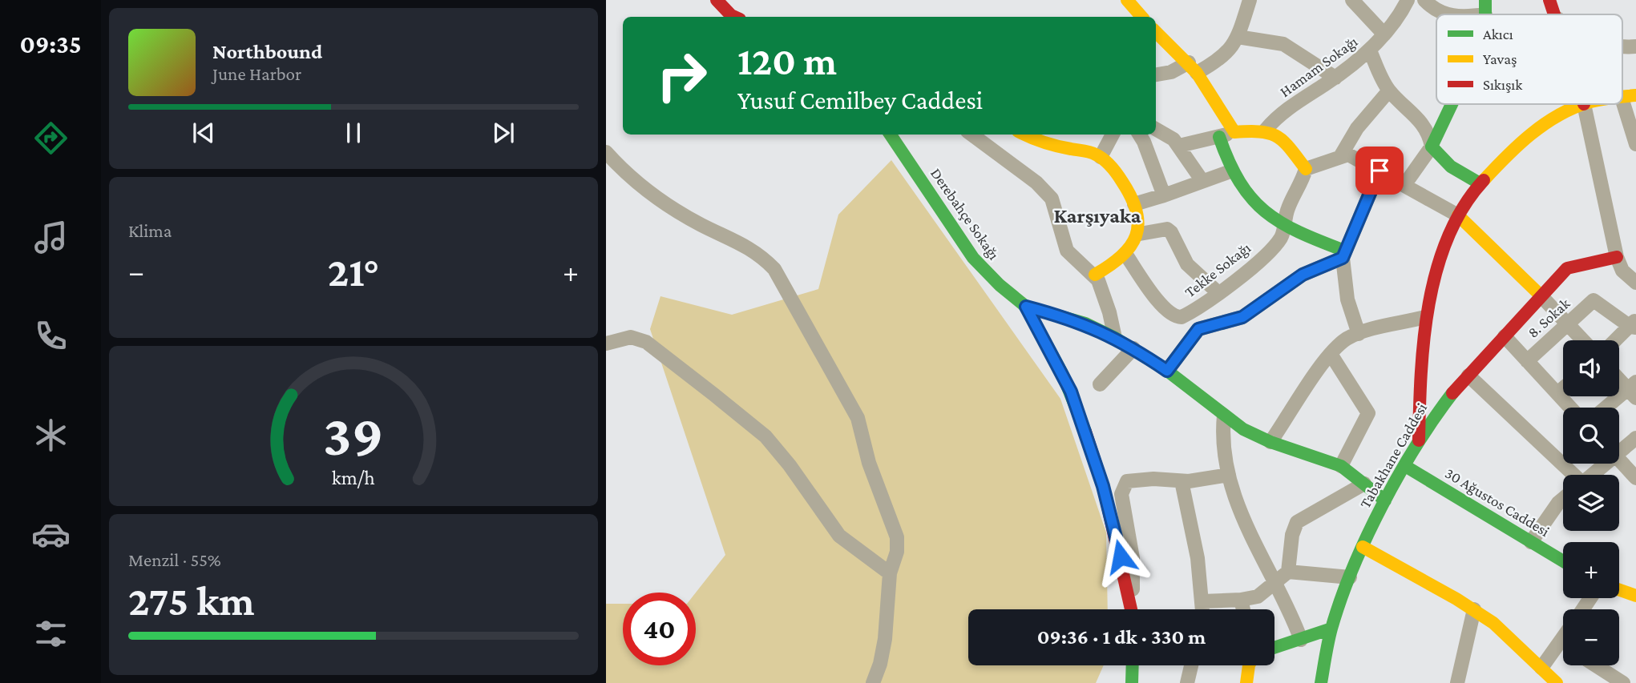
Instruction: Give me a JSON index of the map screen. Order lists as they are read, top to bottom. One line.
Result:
{"streets":{"street":["Hamam Sokağı","Derebahçe Sokağı","Tekke Sokağı","8. Sokak","Tabakhane Caddesi","30 Ağustos Caddesi"]},"crossings":[["Tabakhane Caddesi","30 Ağustos Caddesi"]],"districts":["Karşıyaka"],"legend":["Akıcı","Yavaş","Sıkışık"],"page":{"tabs":"09:35","turn":["120 m","Yusuf Cemilbey Caddesi"],"song":["Northbound","June Harbor"],"tile":["Klima",["Menzil · 55%","275 km"]],"heat":["−","21°","+"],"map_buttons":["+","−"],"limit":"40","trip":"09:36 · 1 dk · 330 m","gauge":["39","km/h"]}}
